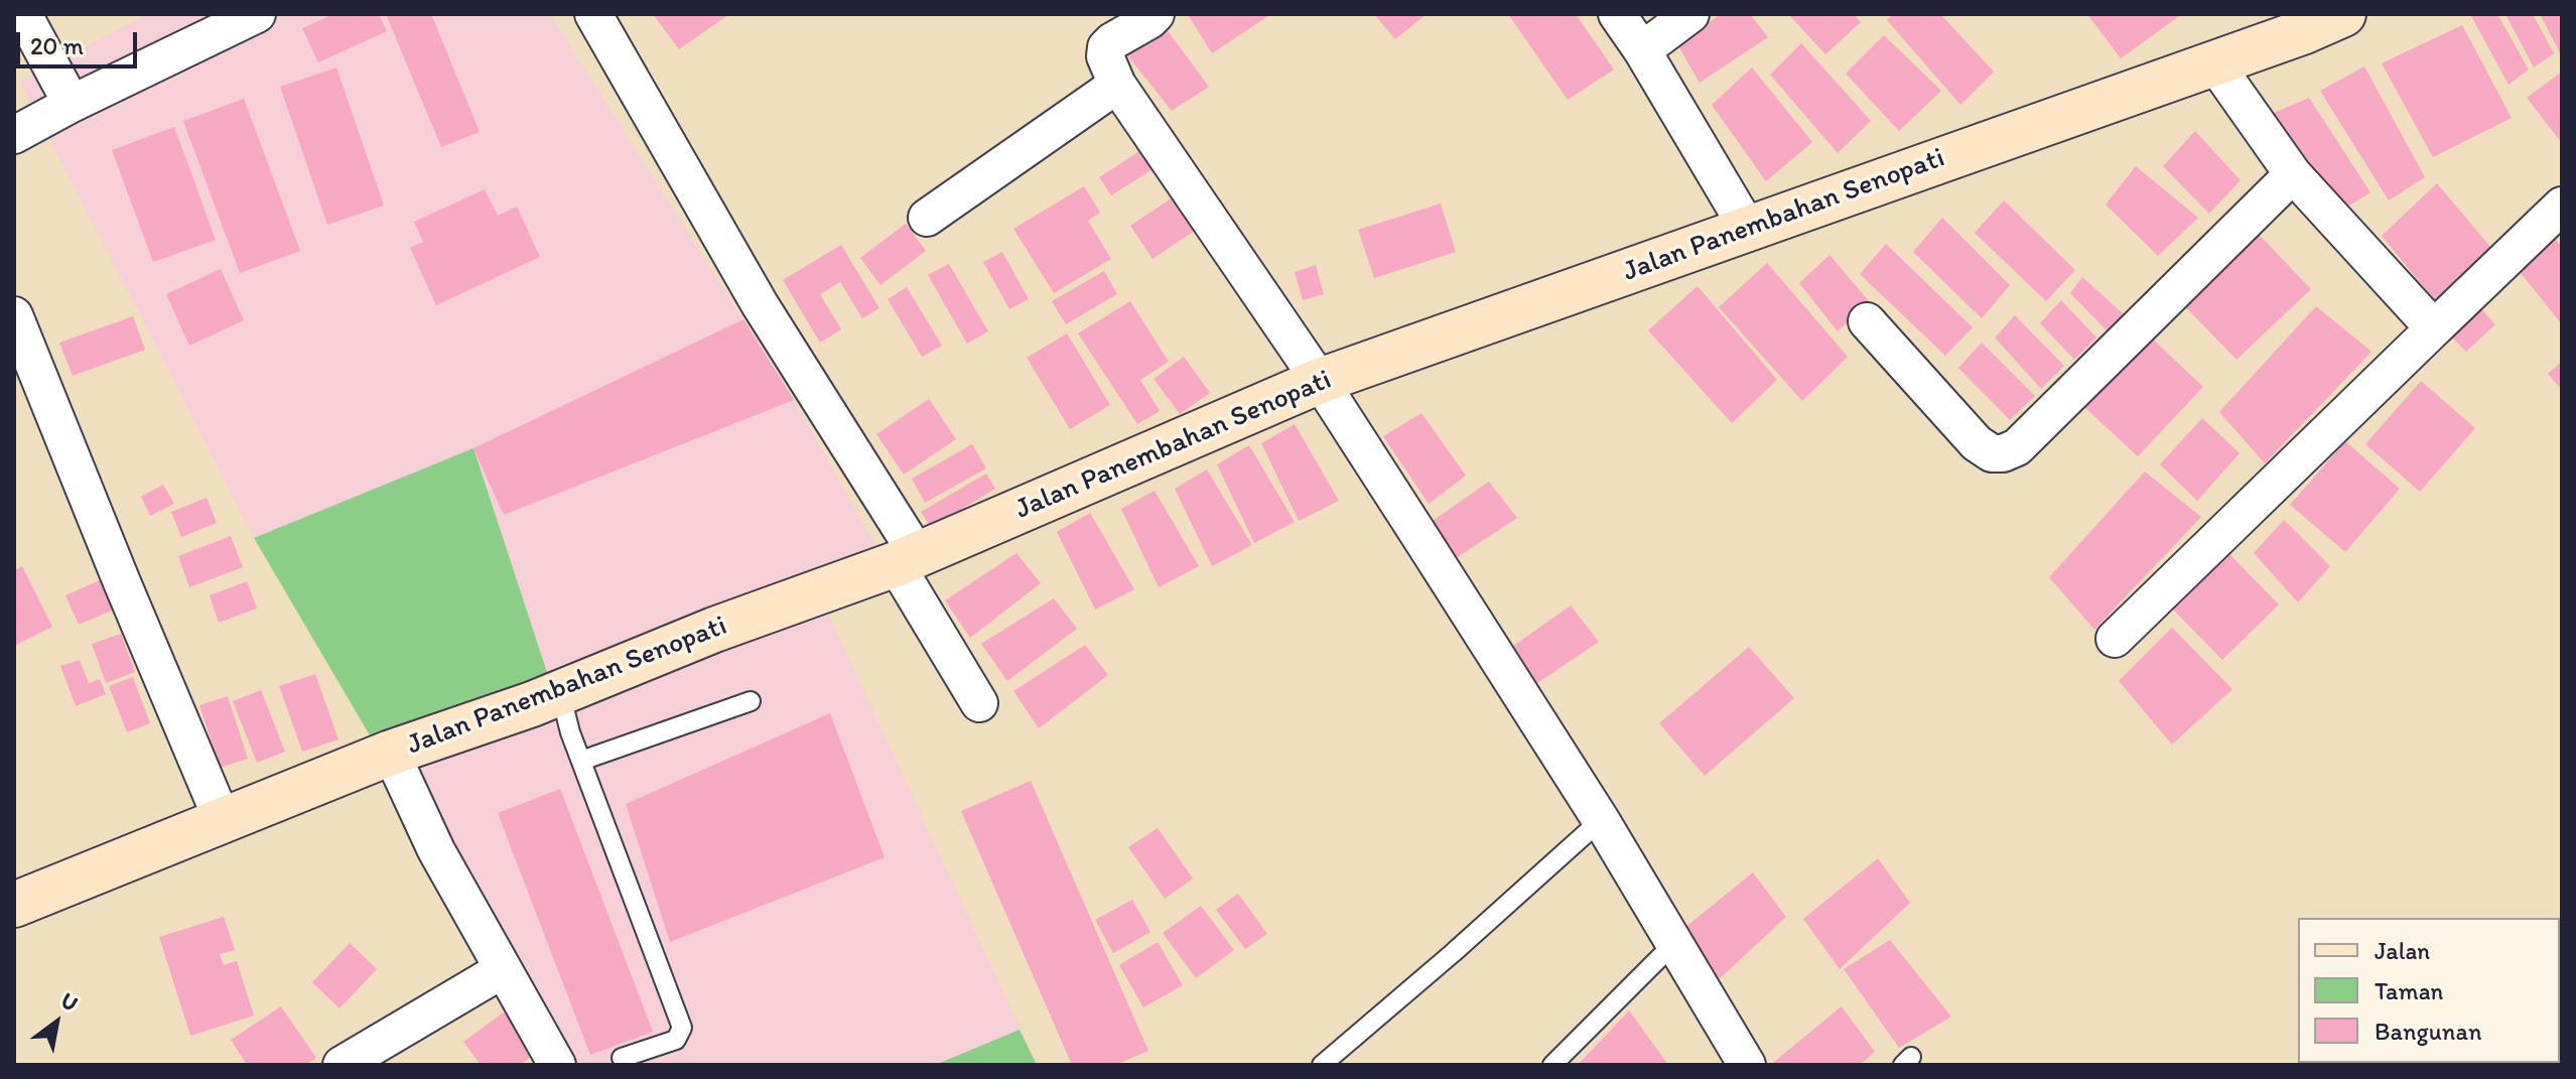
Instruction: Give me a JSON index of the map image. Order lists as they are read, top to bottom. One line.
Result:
{"streets":{"main road":["Jalan Panembahan Senopati"]},"legend":["Jalan","Taman","Bangunan"],"scale_bar":"20 m","north":"top right"}
